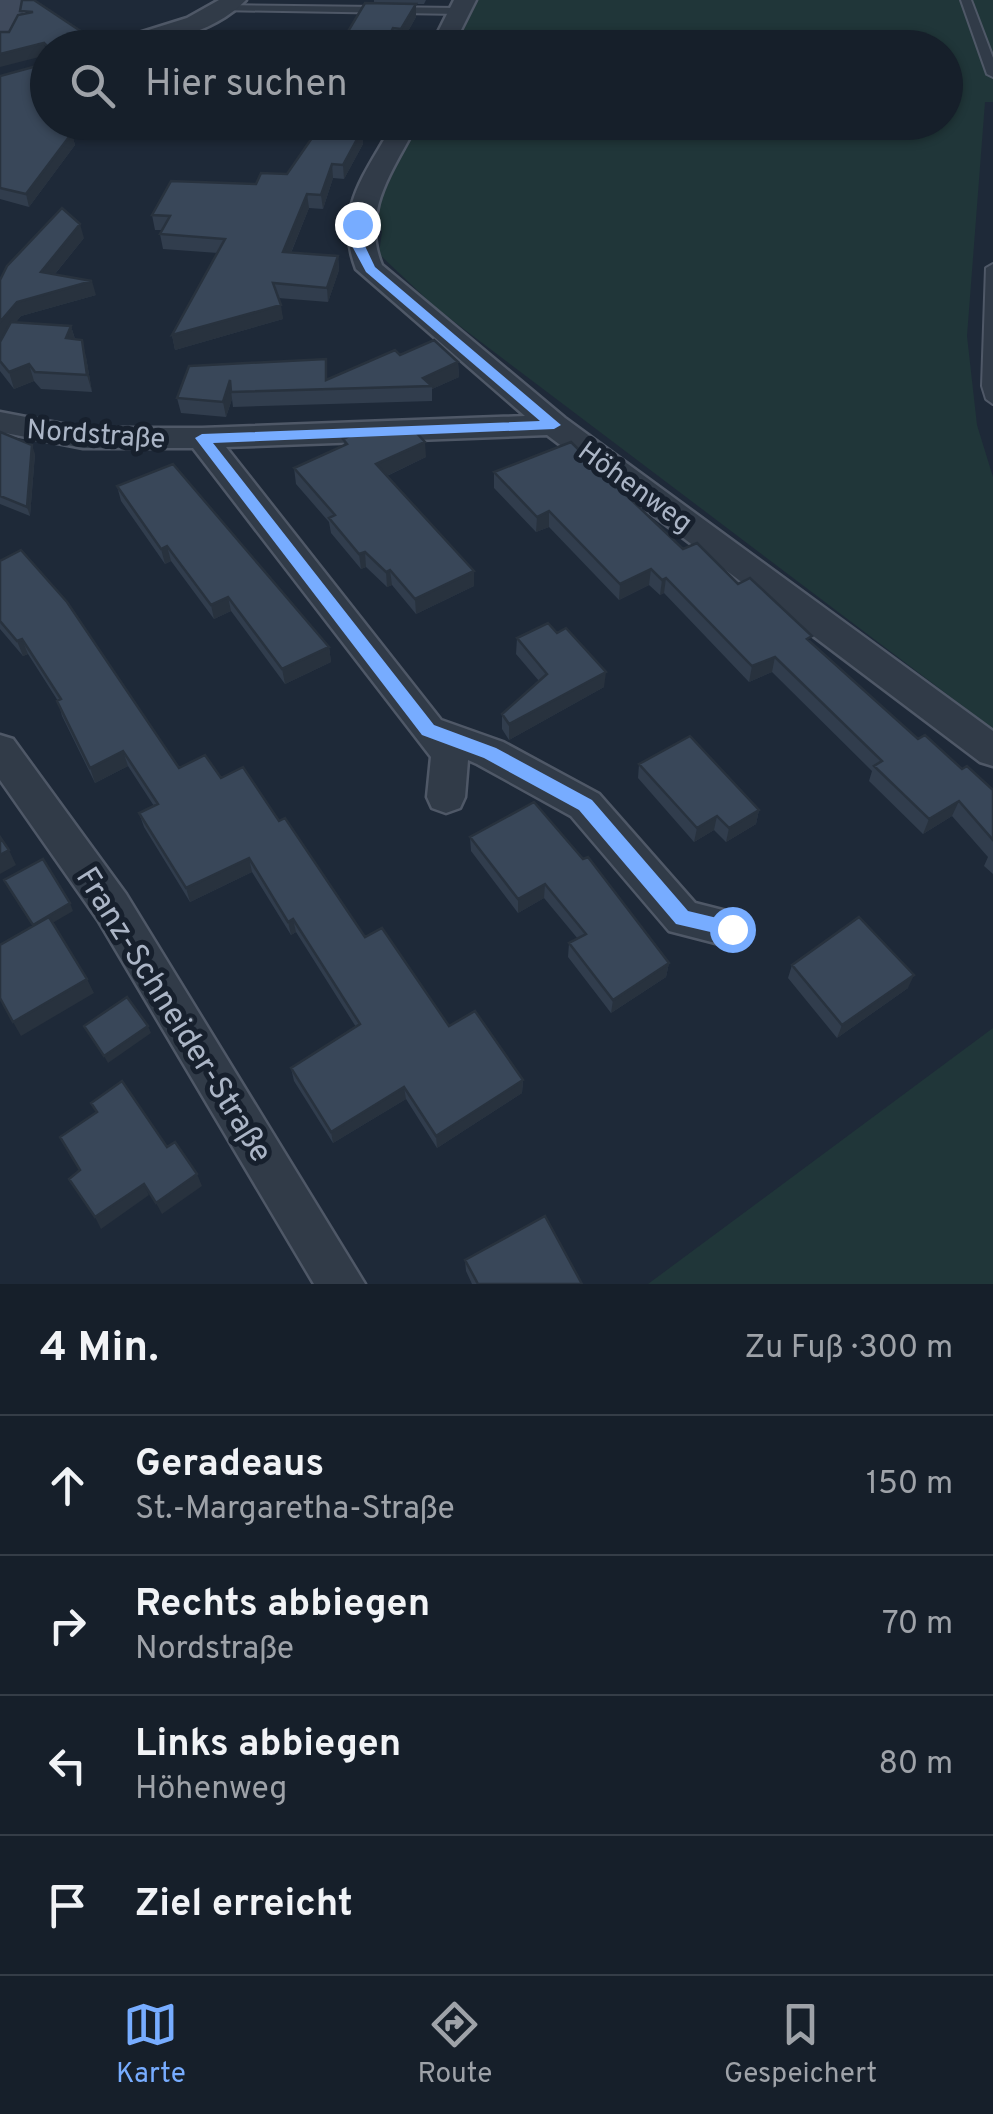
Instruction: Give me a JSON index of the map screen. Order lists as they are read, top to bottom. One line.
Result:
{"streets":{"street":["Nordstraße","Höhenweg","Franz-Schneider-Straße"]},"crossings":[["Nordstraße","Höhenweg"]],"page":{"search":"Hier suchen","heading":["4 Min.","Zu Fuß · 300 m"],"list":[["Geradeaus","St.-Margaretha-Straße","150 m"],["Rechts abbiegen","Nordstraße","70 m"],["Links abbiegen","Höhenweg","80 m"],"Ziel erreicht"],"nav":["Karte","Route","Gespeichert"]}}
